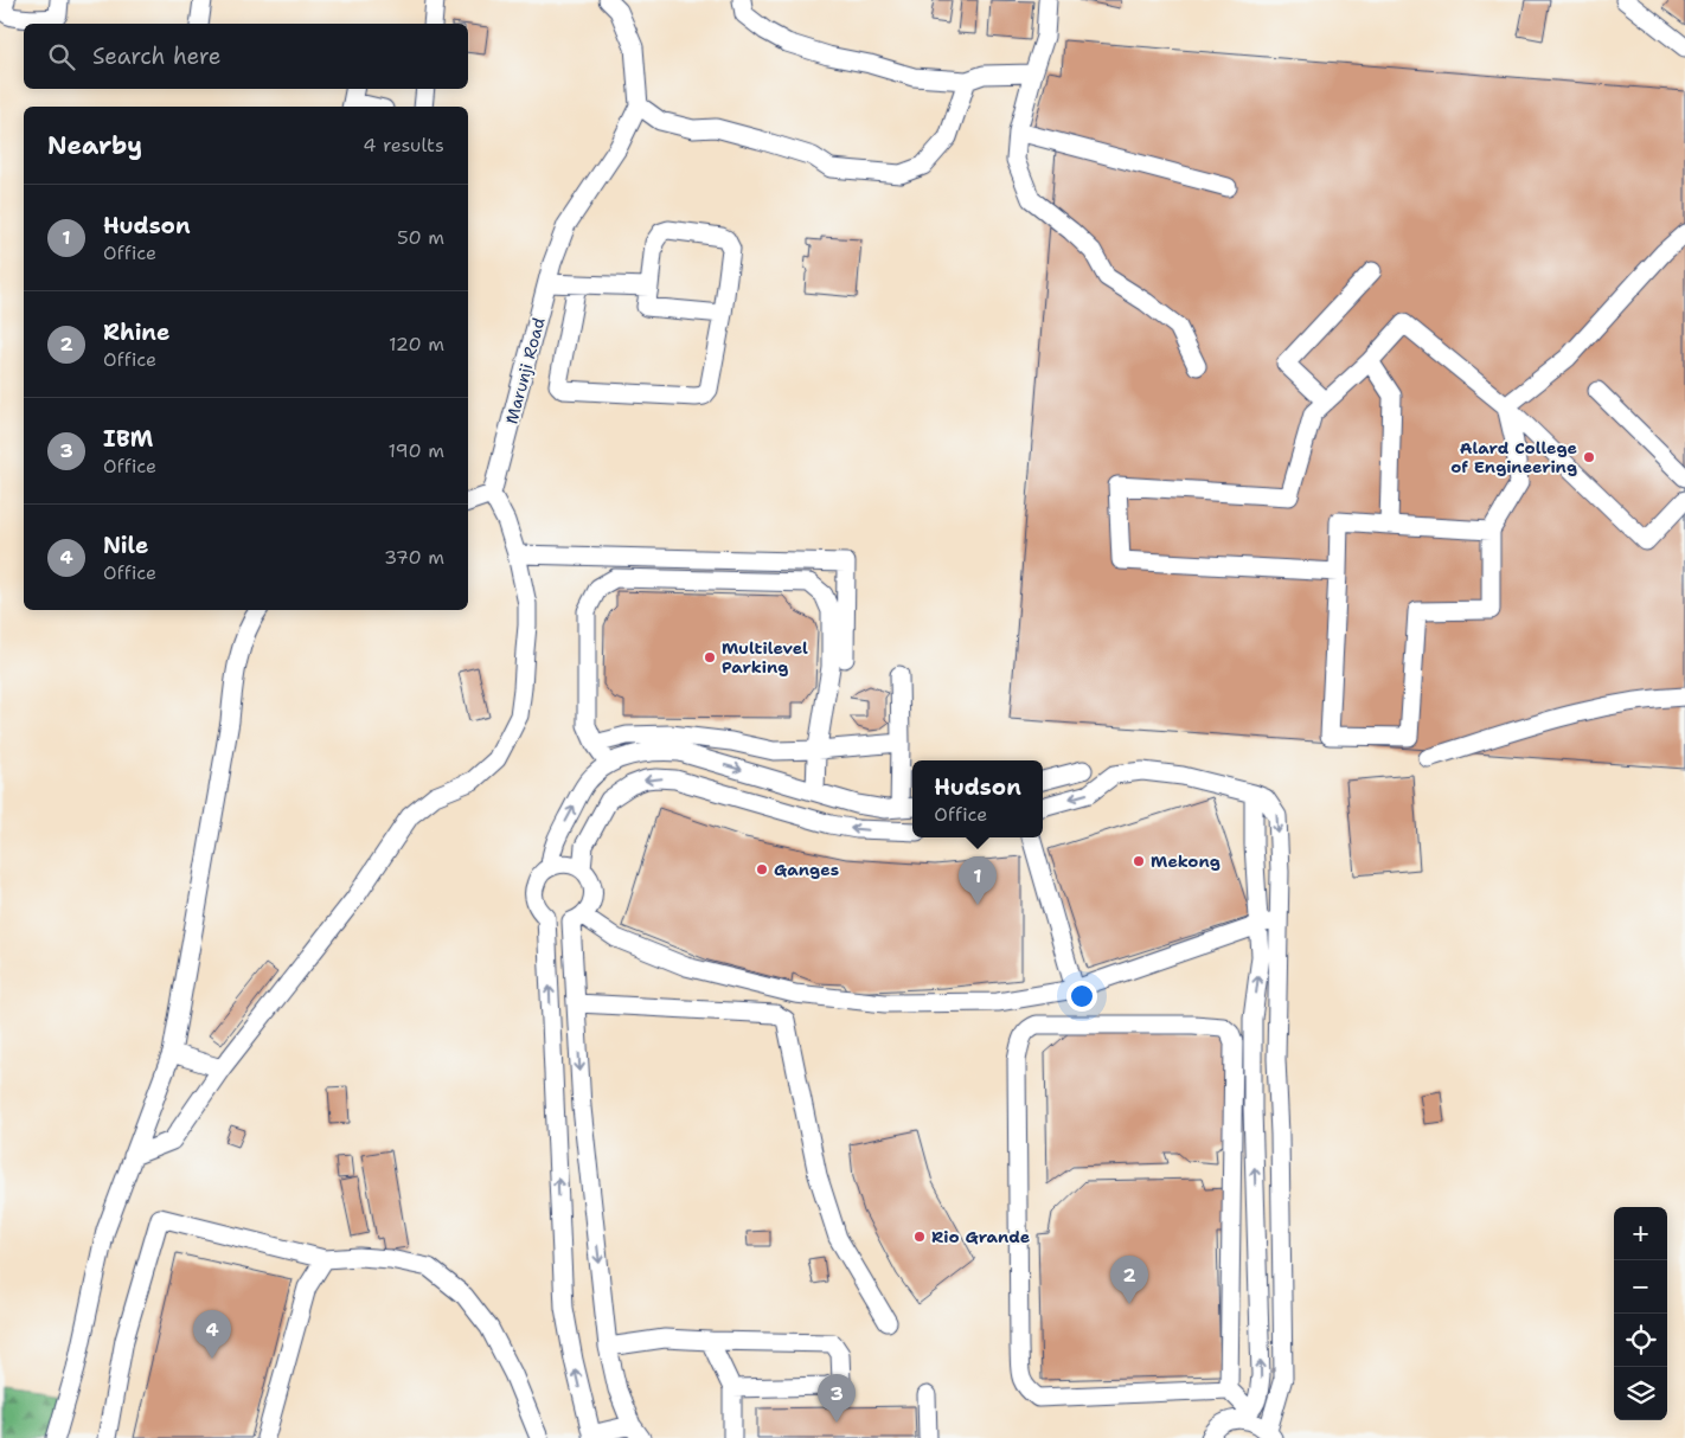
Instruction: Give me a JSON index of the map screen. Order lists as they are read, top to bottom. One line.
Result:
{"streets":{"street":["Marunji Road"]},"places":["Alard College of Engineering","Multilevel Parking","Mekong","Ganges","Rio Grande"],"page":{"search":"Search here","heading":["Nearby","4 results"],"list":[{"mark":"1","name":"Hudson","note":"Office","value":"50 m"},{"mark":"2","name":"Rhine","note":"Office","value":"120 m"},{"mark":"3","name":"IBM","note":"Office","value":"190 m"},{"mark":"4","name":"Nile","note":"Office","value":"370 m"}],"popup":["Hudson","Office"],"pins":["1","2","4","3"],"map_buttons":["+","−"]}}
